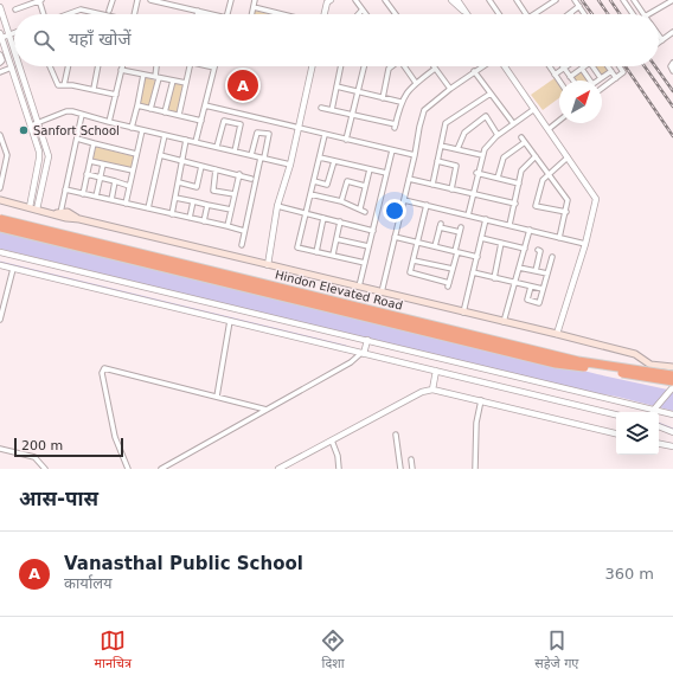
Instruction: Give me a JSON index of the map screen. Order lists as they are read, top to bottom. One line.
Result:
{"streets":{"highway":["Hindon Elevated Road"]},"places":["Sanfort School"],"scale_bar":"200 m","north":"top right","page":{"search":"यहाँ खोजें","pins":"A","scale":"200 m","heading":"आस-पास","list":[{"mark":"A","name":"Vanasthal Public School","note":"कार्यालय","value":"360 m"}],"nav":["मानचित्र","दिशा","सहेजे गए"]}}
